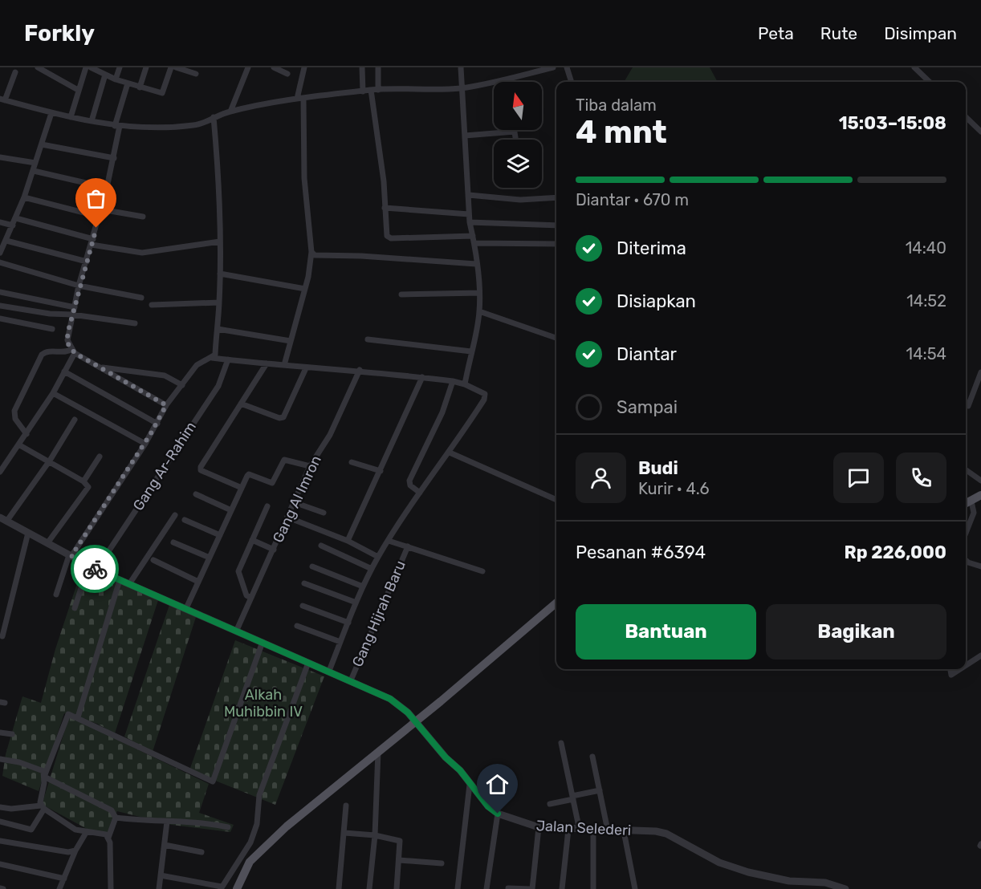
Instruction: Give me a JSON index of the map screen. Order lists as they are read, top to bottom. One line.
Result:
{"streets":{"street":["Gang Ar-Rahim","Gang Al Imron","Gang Hijrah Baru","Jalan Selederi"]},"crossings":[["Gang Ar-Rahim","Jalan Selederi"],["Gang Al Imron","Jalan Selederi"],["Gang Hijrah Baru","Jalan Selederi"]],"parks":["Alkah Muhibbin IV"],"north":"top","page":{"header":"Forkly","nav":["Peta","Rute","Disimpan"],"heading":["4 mnt","Tiba dalam","15:03–15:08"],"panel":["Budi","Kurir · 4.6","Pesanan #6394","Rp 226,000"],"bar":"Diantar · 670 m","list":[["Diterima","14:40"],["Disiapkan","14:52"],["Diantar","14:54"],"Sampai"],"buttons":["Bantuan","Bagikan"]}}
